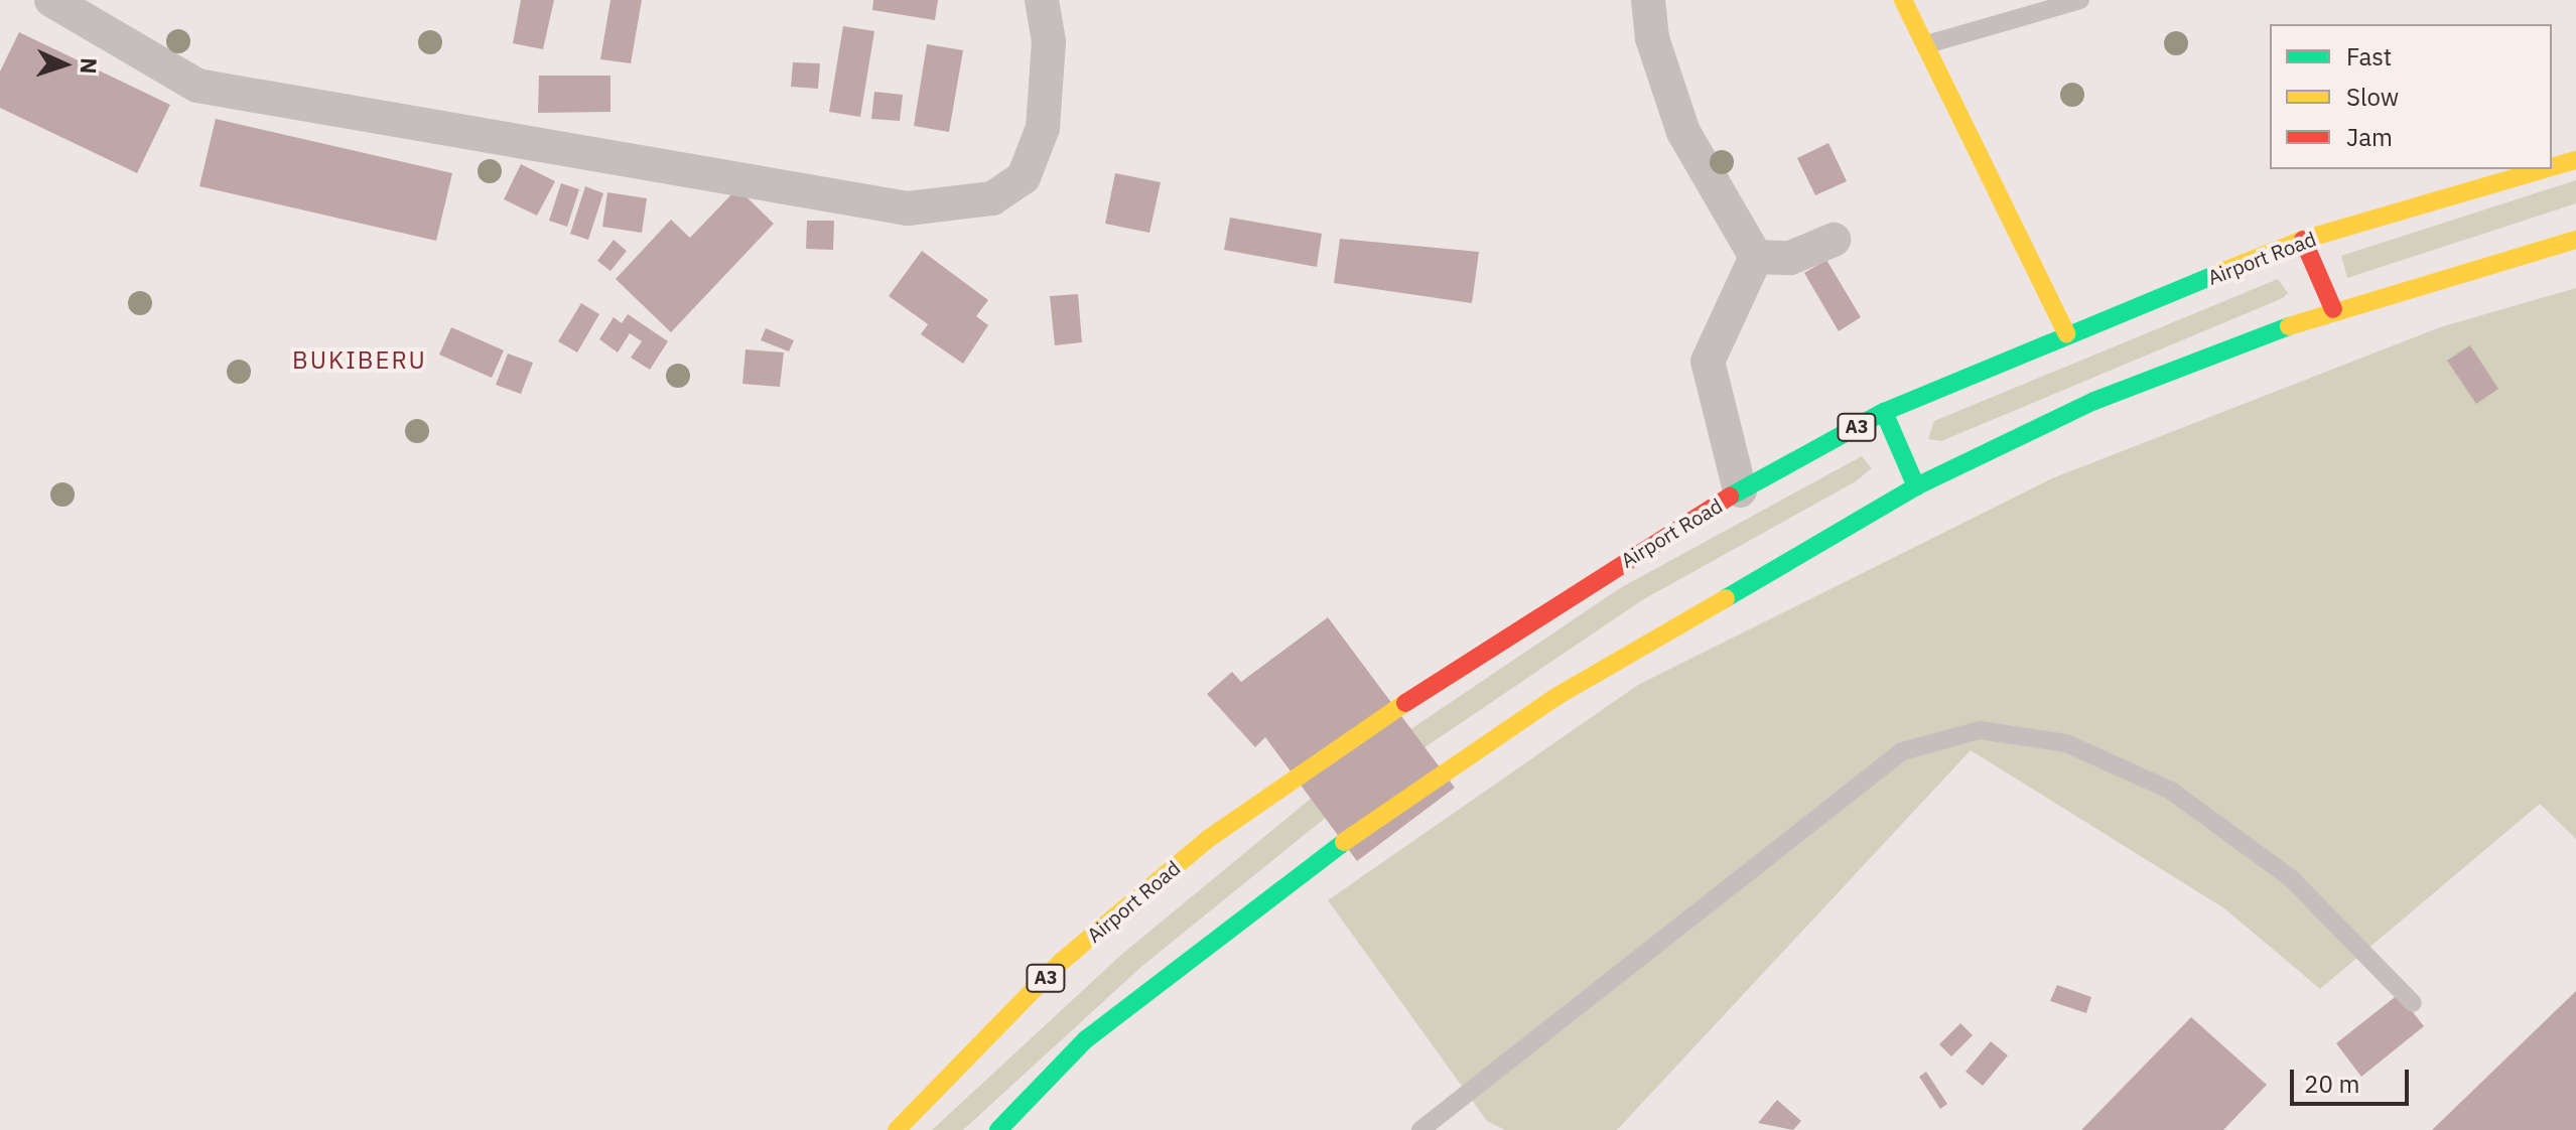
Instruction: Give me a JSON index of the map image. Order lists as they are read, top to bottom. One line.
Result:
{"streets":{"main road":["Airport Road","A3"]},"districts":["BUKIBERU"],"legend":["Fast","Slow","Jam"],"scale_bar":"20 m","north":"right"}
